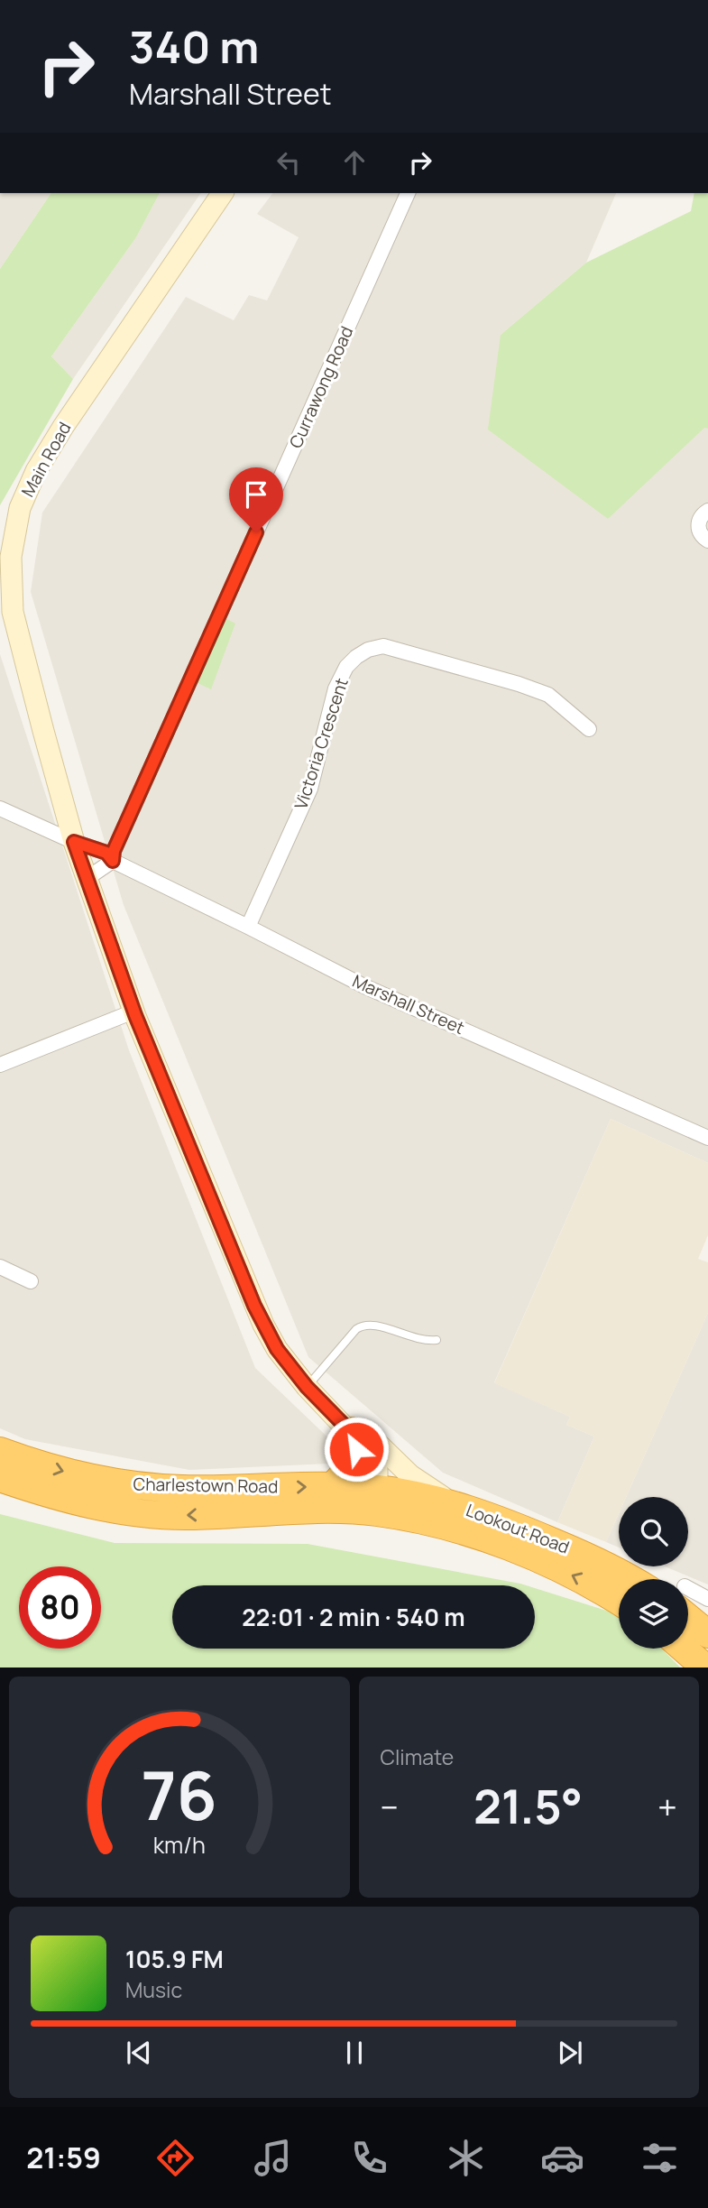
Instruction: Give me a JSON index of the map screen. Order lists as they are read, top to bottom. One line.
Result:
{"streets":{"highway":["Charlestown Road","Lookout Road"],"main road":["Main Road"],"street":["Currawong Road","Victoria Crescent","Marshall Street"]},"crossings":[["Currawong Road","Marshall Street"],["Main Road","Marshall Street"],["Main Road","Charlestown Road"],["Main Road","Lookout Road"],["Victoria Crescent","Marshall Street"],["Charlestown Road","Lookout Road"]],"page":{"turn":["340 m","Marshall Street"],"limit":"80","trip":"22:01 · 2 min · 540 m","tile":"Climate","heat":["−","21.5°","+"],"song":["105.9 FM","Music"],"tabs":"21:59","gauge":["76","km/h"]}}
